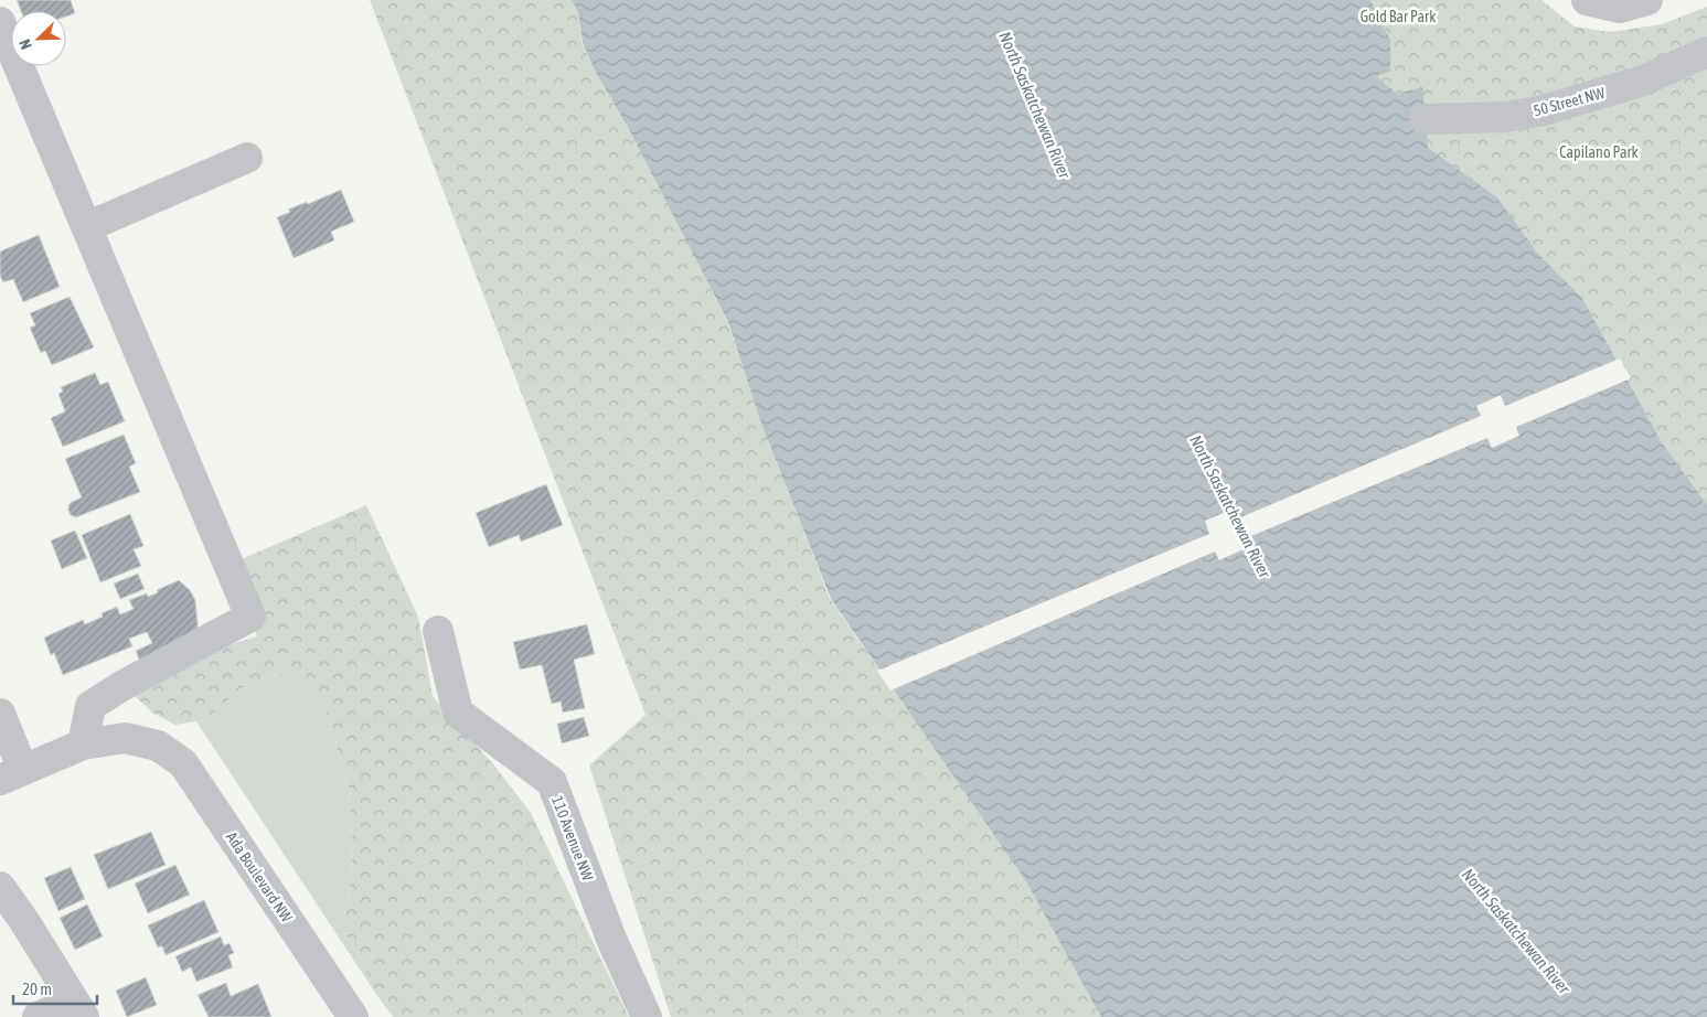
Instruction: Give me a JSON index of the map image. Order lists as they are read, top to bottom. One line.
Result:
{"streets":{"street":["50 Street NW","110 Avenue NW","Ada Boulevard NW"]},"water":["North Saskatchewan River"],"parks":["Gold Bar Park","Capilano Park"],"scale_bar":"20 m","north":"bottom left"}
